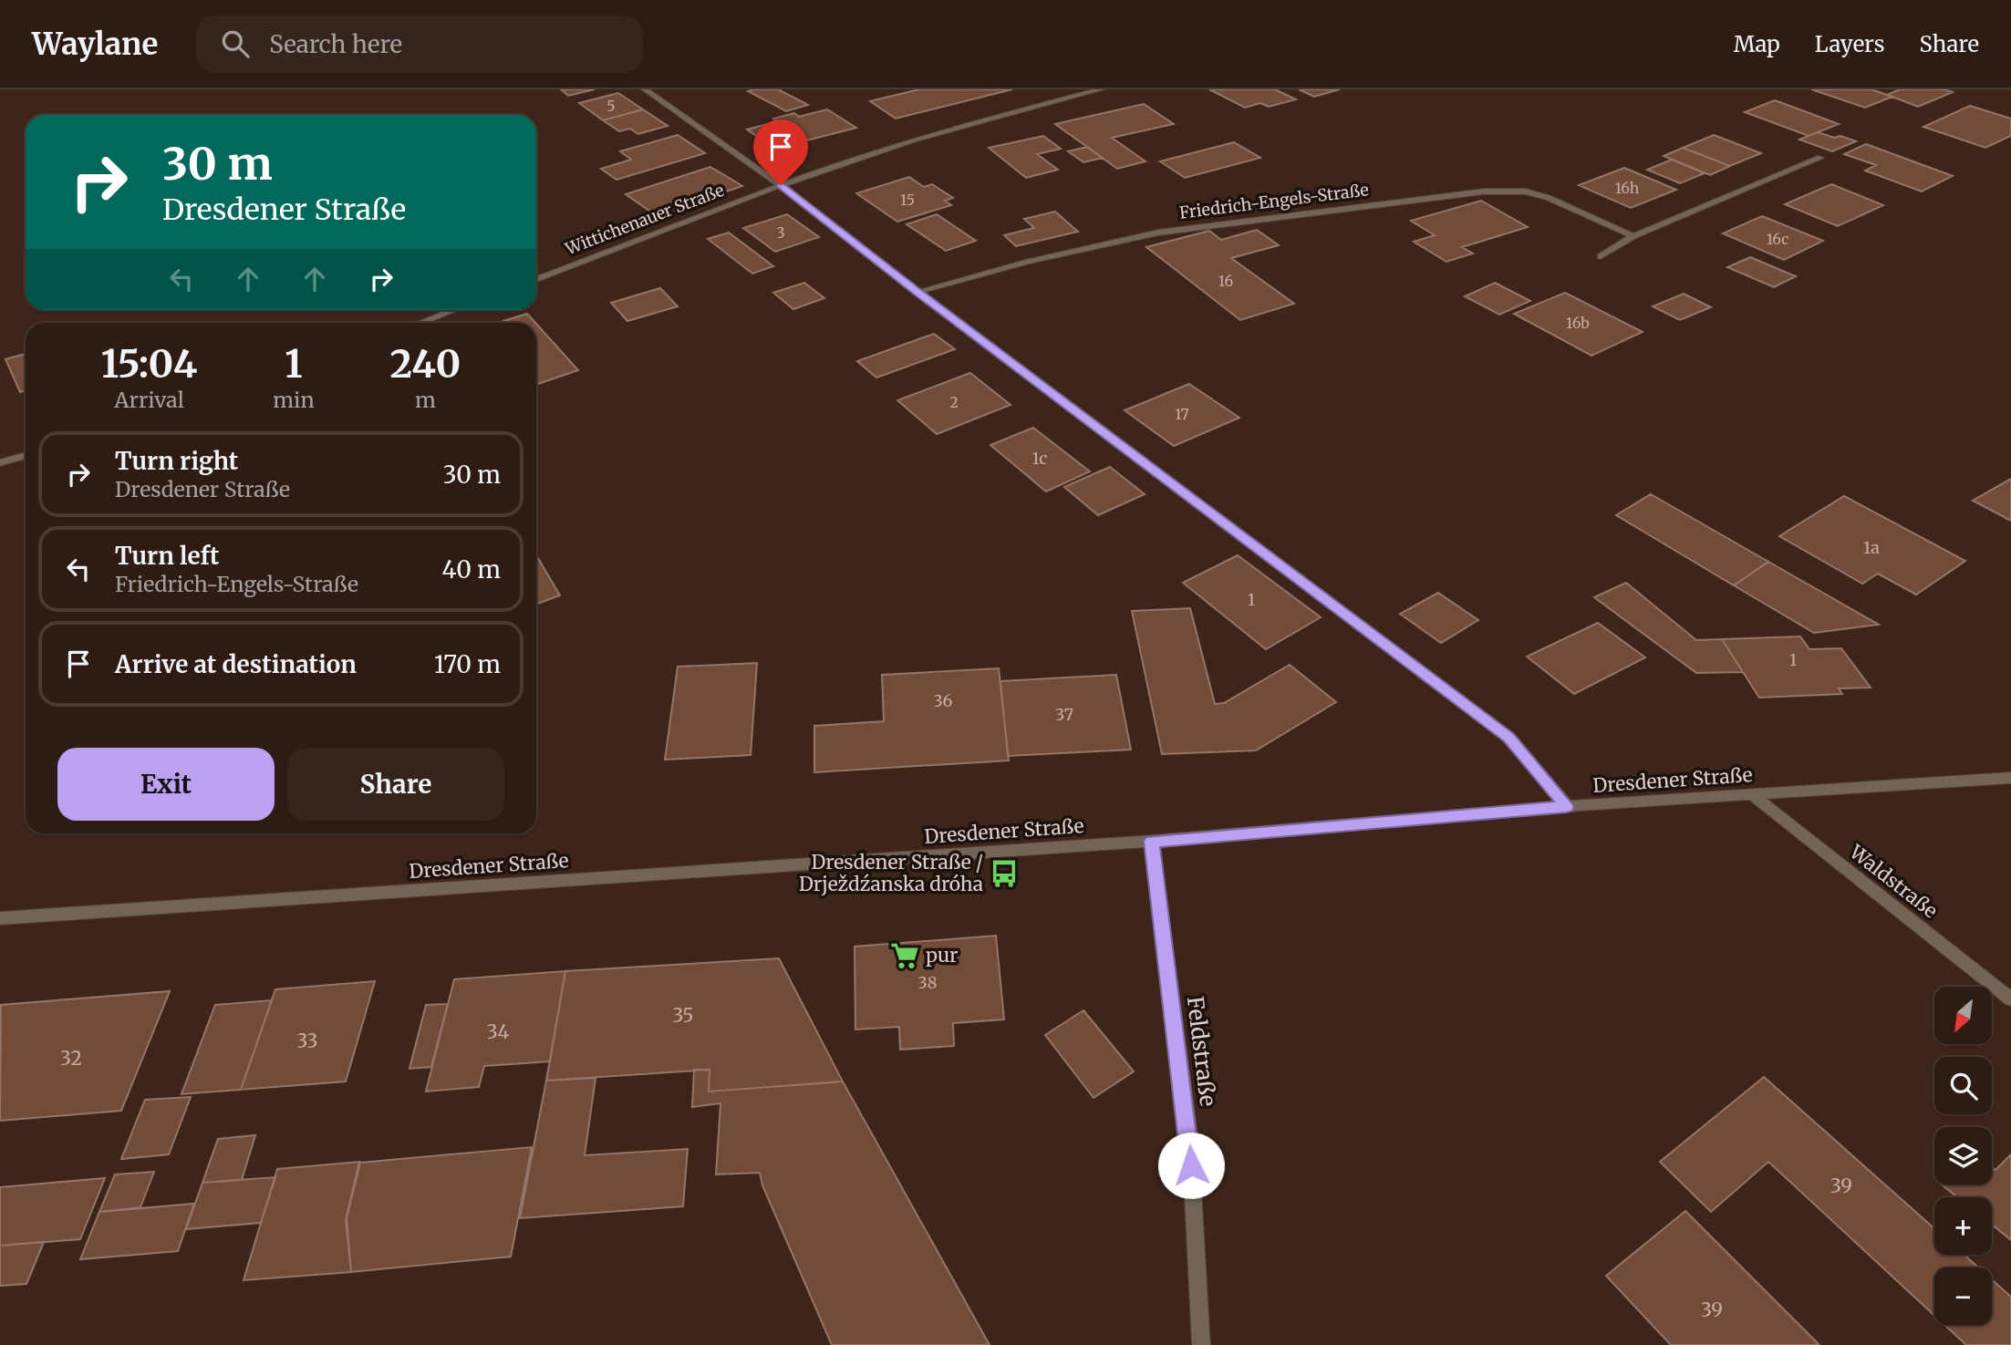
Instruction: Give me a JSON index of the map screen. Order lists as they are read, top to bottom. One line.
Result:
{"streets":{"street":["Friedrich-Engels-Straße","Wittichenauer Straße","Dresdener Straße","Waldstraße","Feldstraße"]},"crossings":[["Dresdener Straße","Waldstraße"],["Dresdener Straße","Feldstraße"]],"places":{"bus stop":["Dresdener Straße / Drježdźanska dróha"],"supermarket":["pur"]},"house_numbers":["5","16h","15","3","16c","16","16b","2","17","1c","1a","1","1","36","37","38","35","34","33","32","39","39"],"north":"bottom left","page":{"header":"Waylane","search":"Search here","nav":["Map","Layers","Share"],"turn":["30 m","Dresdener Straße"],"eta":["15:04","Arrival","1","min","240","m"],"list":[{"name":"Turn right","note":"Dresdener Straße","value":"30 m"},{"name":"Turn left","note":"Friedrich-Engels-Straße","value":"40 m"},{"name":"Arrive at destination","value":"170 m"}],"buttons":["Exit","Share"],"map_buttons":["+","−"]}}
